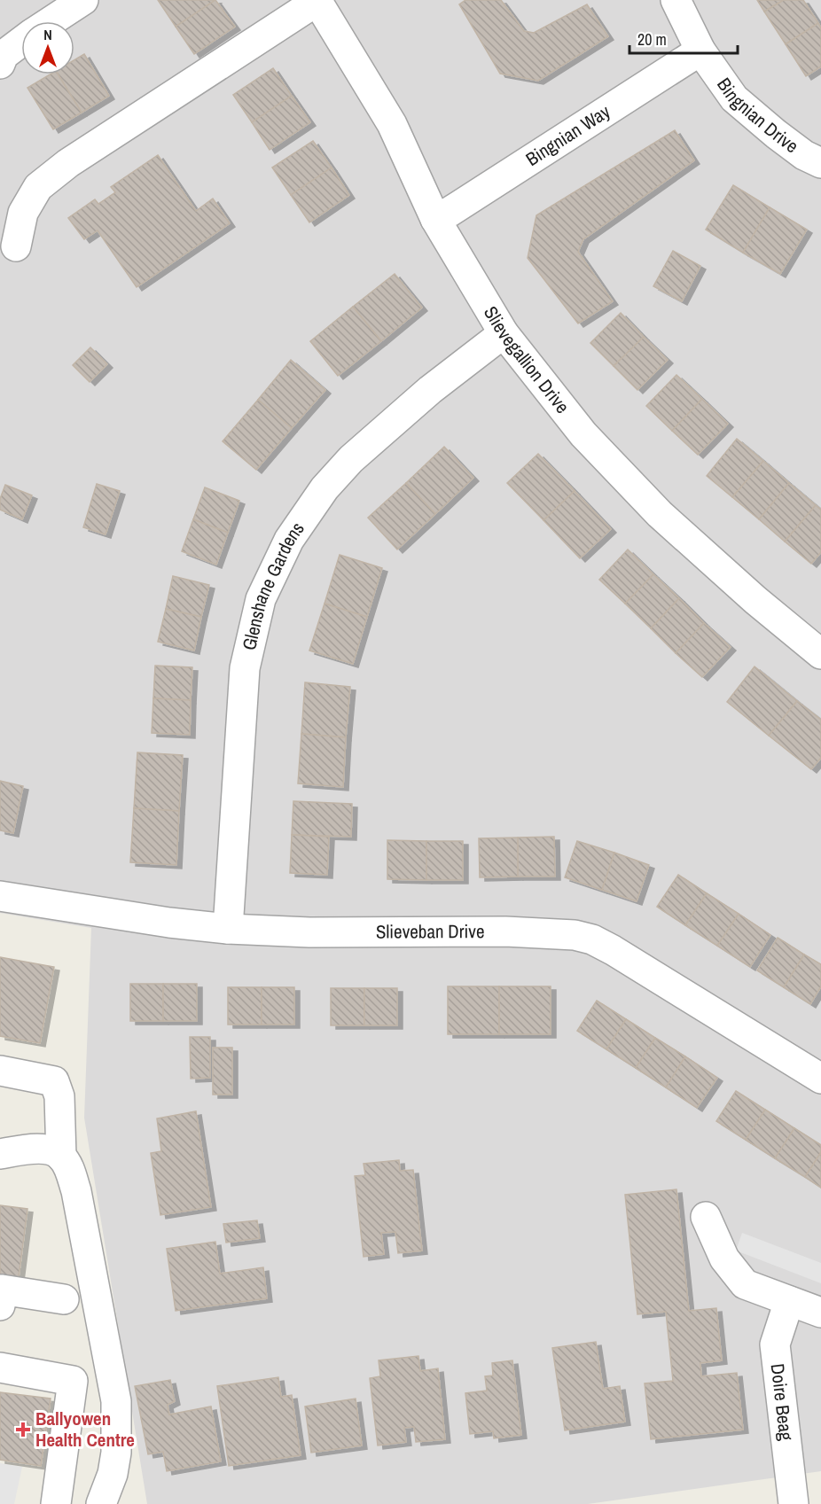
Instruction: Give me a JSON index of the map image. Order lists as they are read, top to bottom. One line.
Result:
{"streets":{"street":["Bingnian Drive","Bingnian Way","Slievegallion Drive","Glenshane Gardens","Slieveban Drive","Doire Beag"]},"crossings":[["Bingnian Drive","Bingnian Way"],["Bingnian Way","Slievegallion Drive"],["Slievegallion Drive","Glenshane Gardens"],["Glenshane Gardens","Slieveban Drive"]],"places":{"health":["Ballyowen Health Centre"]},"scale_bar":"20 m","north":"top"}
